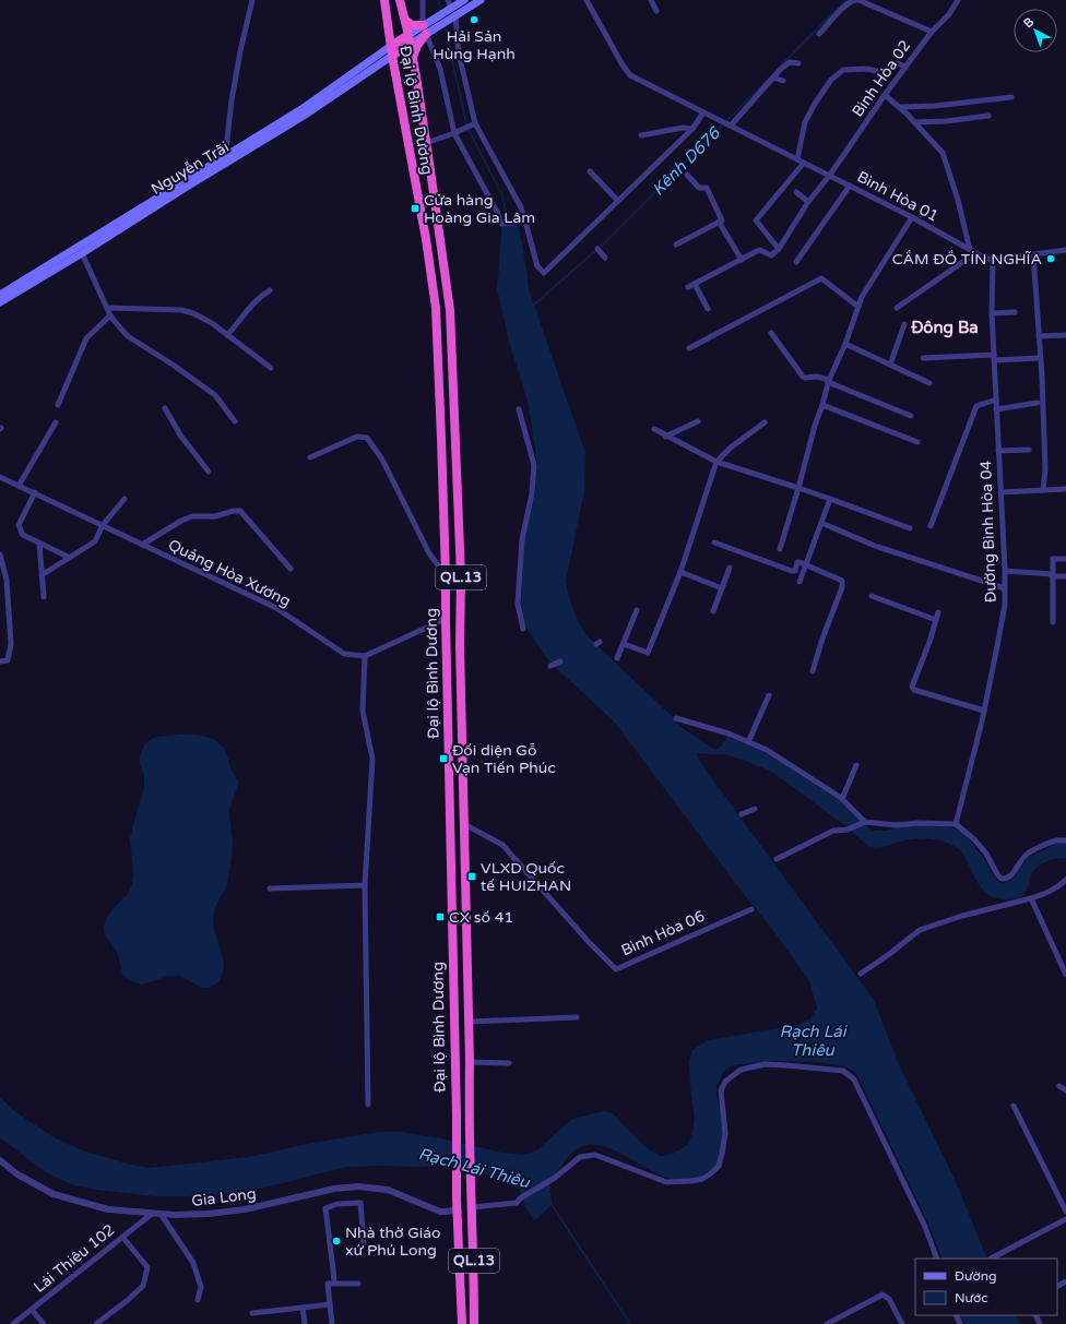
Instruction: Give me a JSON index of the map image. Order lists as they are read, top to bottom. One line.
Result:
{"streets":{"highway":["Đại lộ Bình Dương","QL.13"],"main road":["Nguyễn Trãi"],"street":["Bình Hòa 02","Bình Hòa 01","Đường Bình Hòa 04","Quảng Hòa Xương","Bình Hòa 06","Gia Long","Lái Thiêu 102"]},"crossings":[["Bình Hòa 02","Bình Hòa 01"],["Đại lộ Bình Dương","Nguyễn Trãi"],["Đại lộ Bình Dương","Bình Hòa 06"],["Đại lộ Bình Dương","Gia Long"],["Bình Hòa 01","Đường Bình Hòa 04"],["Gia Long","Lái Thiêu 102"]],"districts":["Đông Ba"],"water":["Kênh D676","Rạch Lái Thiêu"],"places":{"other":["Hải Sản Hùng Hạnh","CẦM ĐỒ TÍN NGHĨA","Nhà thờ Giáo xứ Phú Long"],"transit":["Cửa hàng Hoàng Gia Lâm","Đối diện Gỗ Vạn Tiến Phúc","VLXD Quốc tế HUIZHAN","CX số 41"]},"legend":["Đường","Nước"],"north":"top left"}
